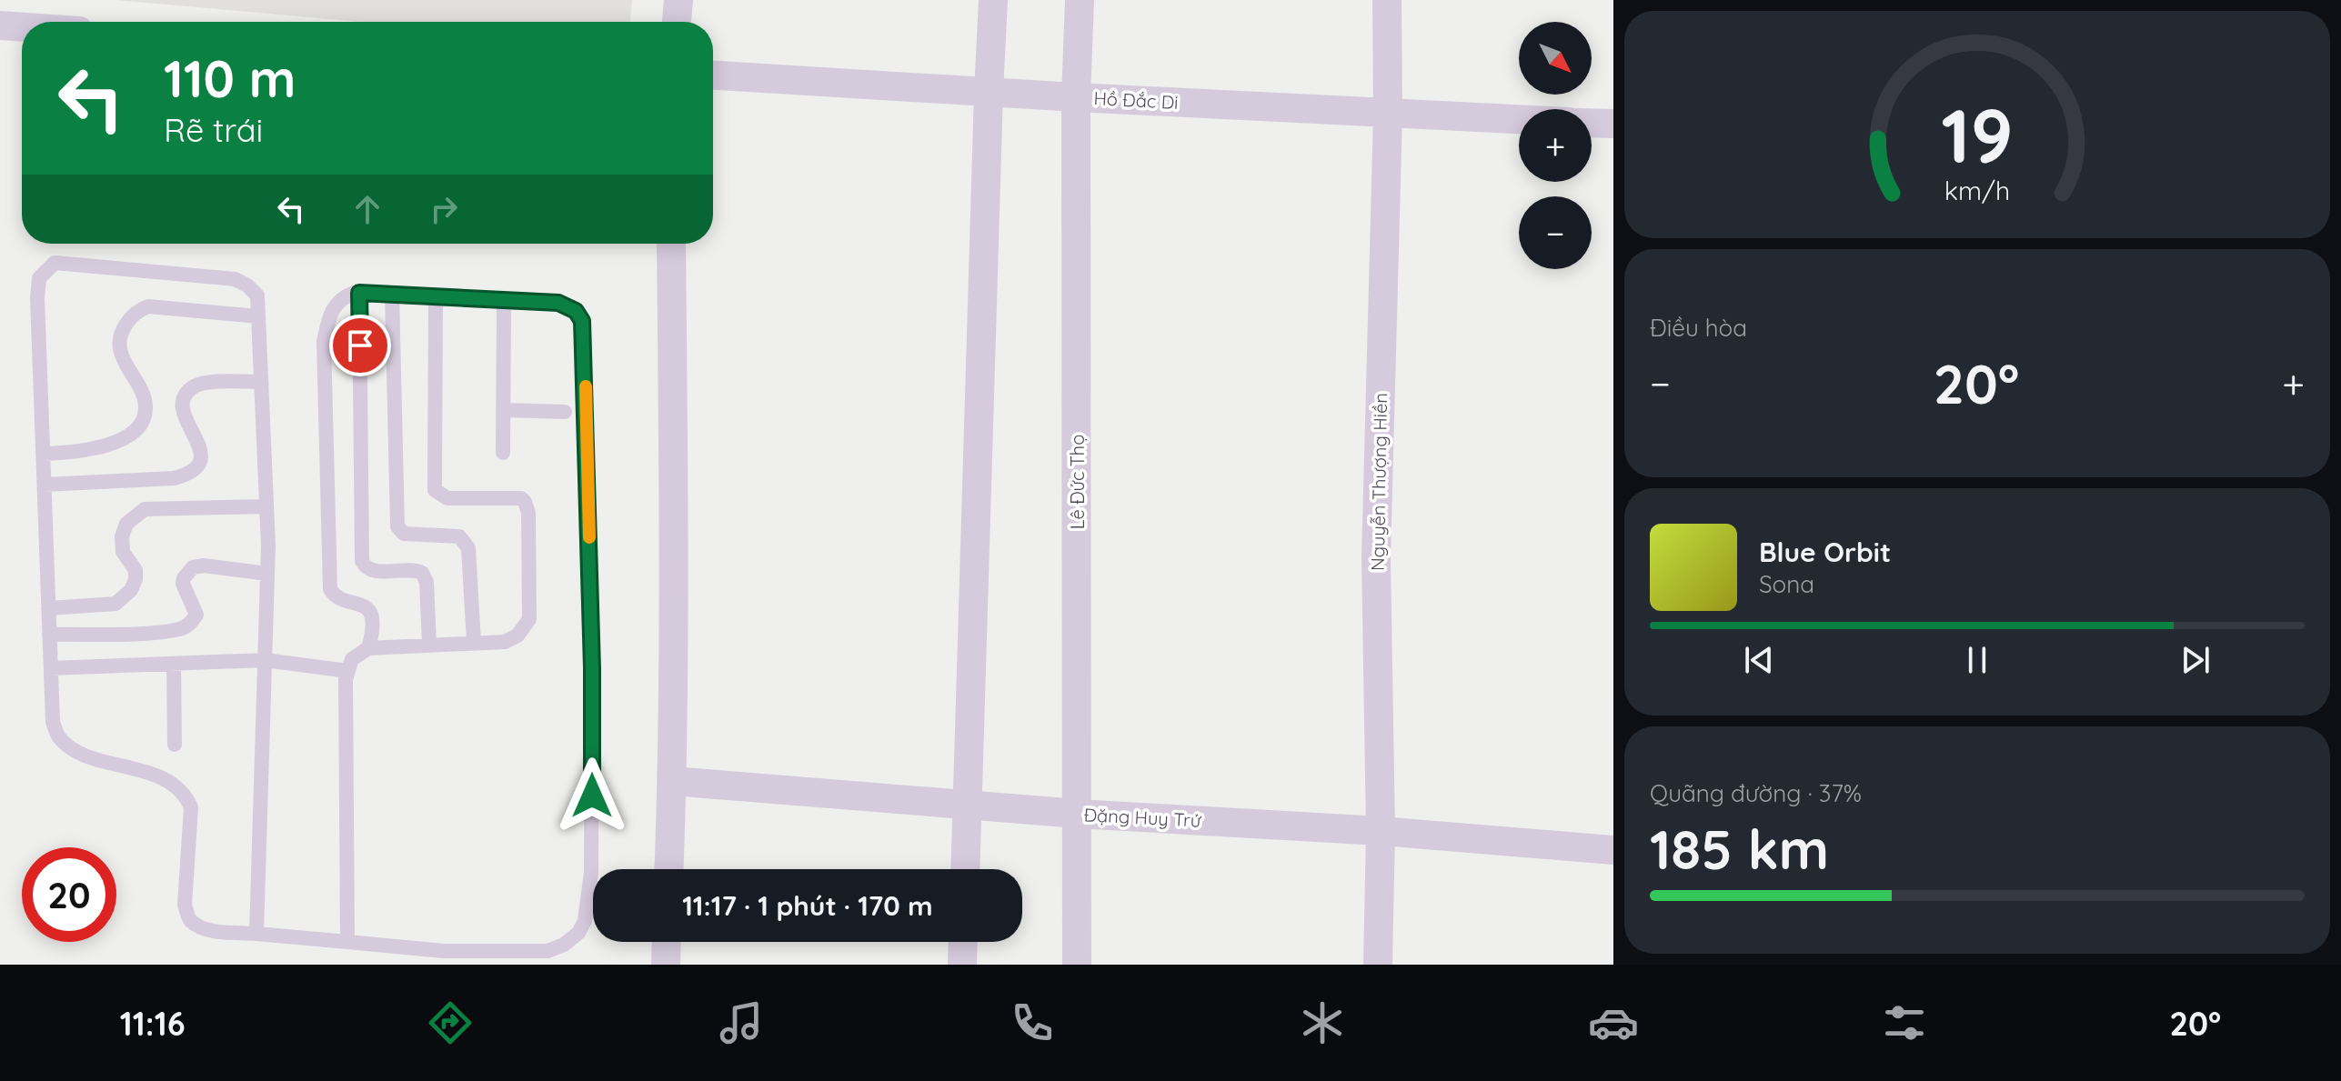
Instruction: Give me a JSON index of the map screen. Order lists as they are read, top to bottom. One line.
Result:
{"streets":{"street":["Hồ Đắc Di","Lê Đức Thọ","Nguyễn Thượng Hiền","Đặng Huy Trứ"]},"crossings":[["Hồ Đắc Di","Lê Đức Thọ"],["Hồ Đắc Di","Nguyễn Thượng Hiền"],["Lê Đức Thọ","Đặng Huy Trứ"],["Nguyễn Thượng Hiền","Đặng Huy Trứ"]],"north":"bottom right","page":{"map_buttons":["+","−"],"turn":["110 m","Rẽ trái"],"tile":["Điều hòa",["Quãng đường · 37%","185 km"]],"heat":["−","20°","+"],"song":["Blue Orbit","Sona"],"limit":"20","trip":"11:17 · 1 phút · 170 m","tabs":["11:16","20°"],"gauge":["19","km/h"]}}
